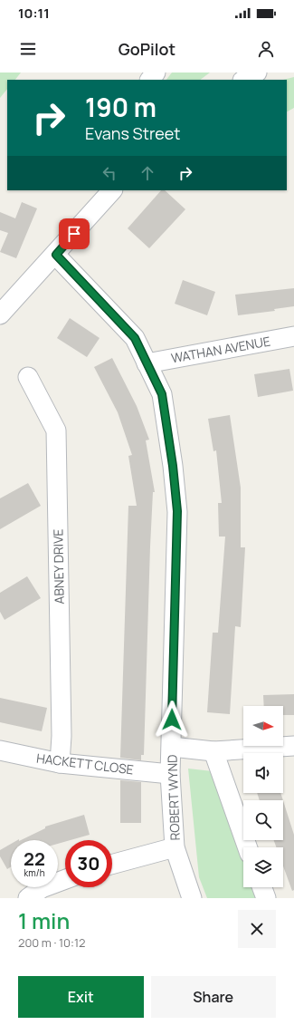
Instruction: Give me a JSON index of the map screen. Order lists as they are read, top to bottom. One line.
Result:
{"streets":{"street":["WATHAN AVENUE","ABNEY DRIVE","HACKETT CLOSE","ROBERT WYND"]},"crossings":[["WATHAN AVENUE","ROBERT WYND"],["ABNEY DRIVE","HACKETT CLOSE"],["HACKETT CLOSE","ROBERT WYND"]],"north":"right","page":{"status":"10:11","header":"GoPilot","turn":["190 m","Evans Street"],"speed":"22 km/h","limit":"30","heading":["1 min","200 m · 10:12"],"buttons":["Exit","Share"]}}
